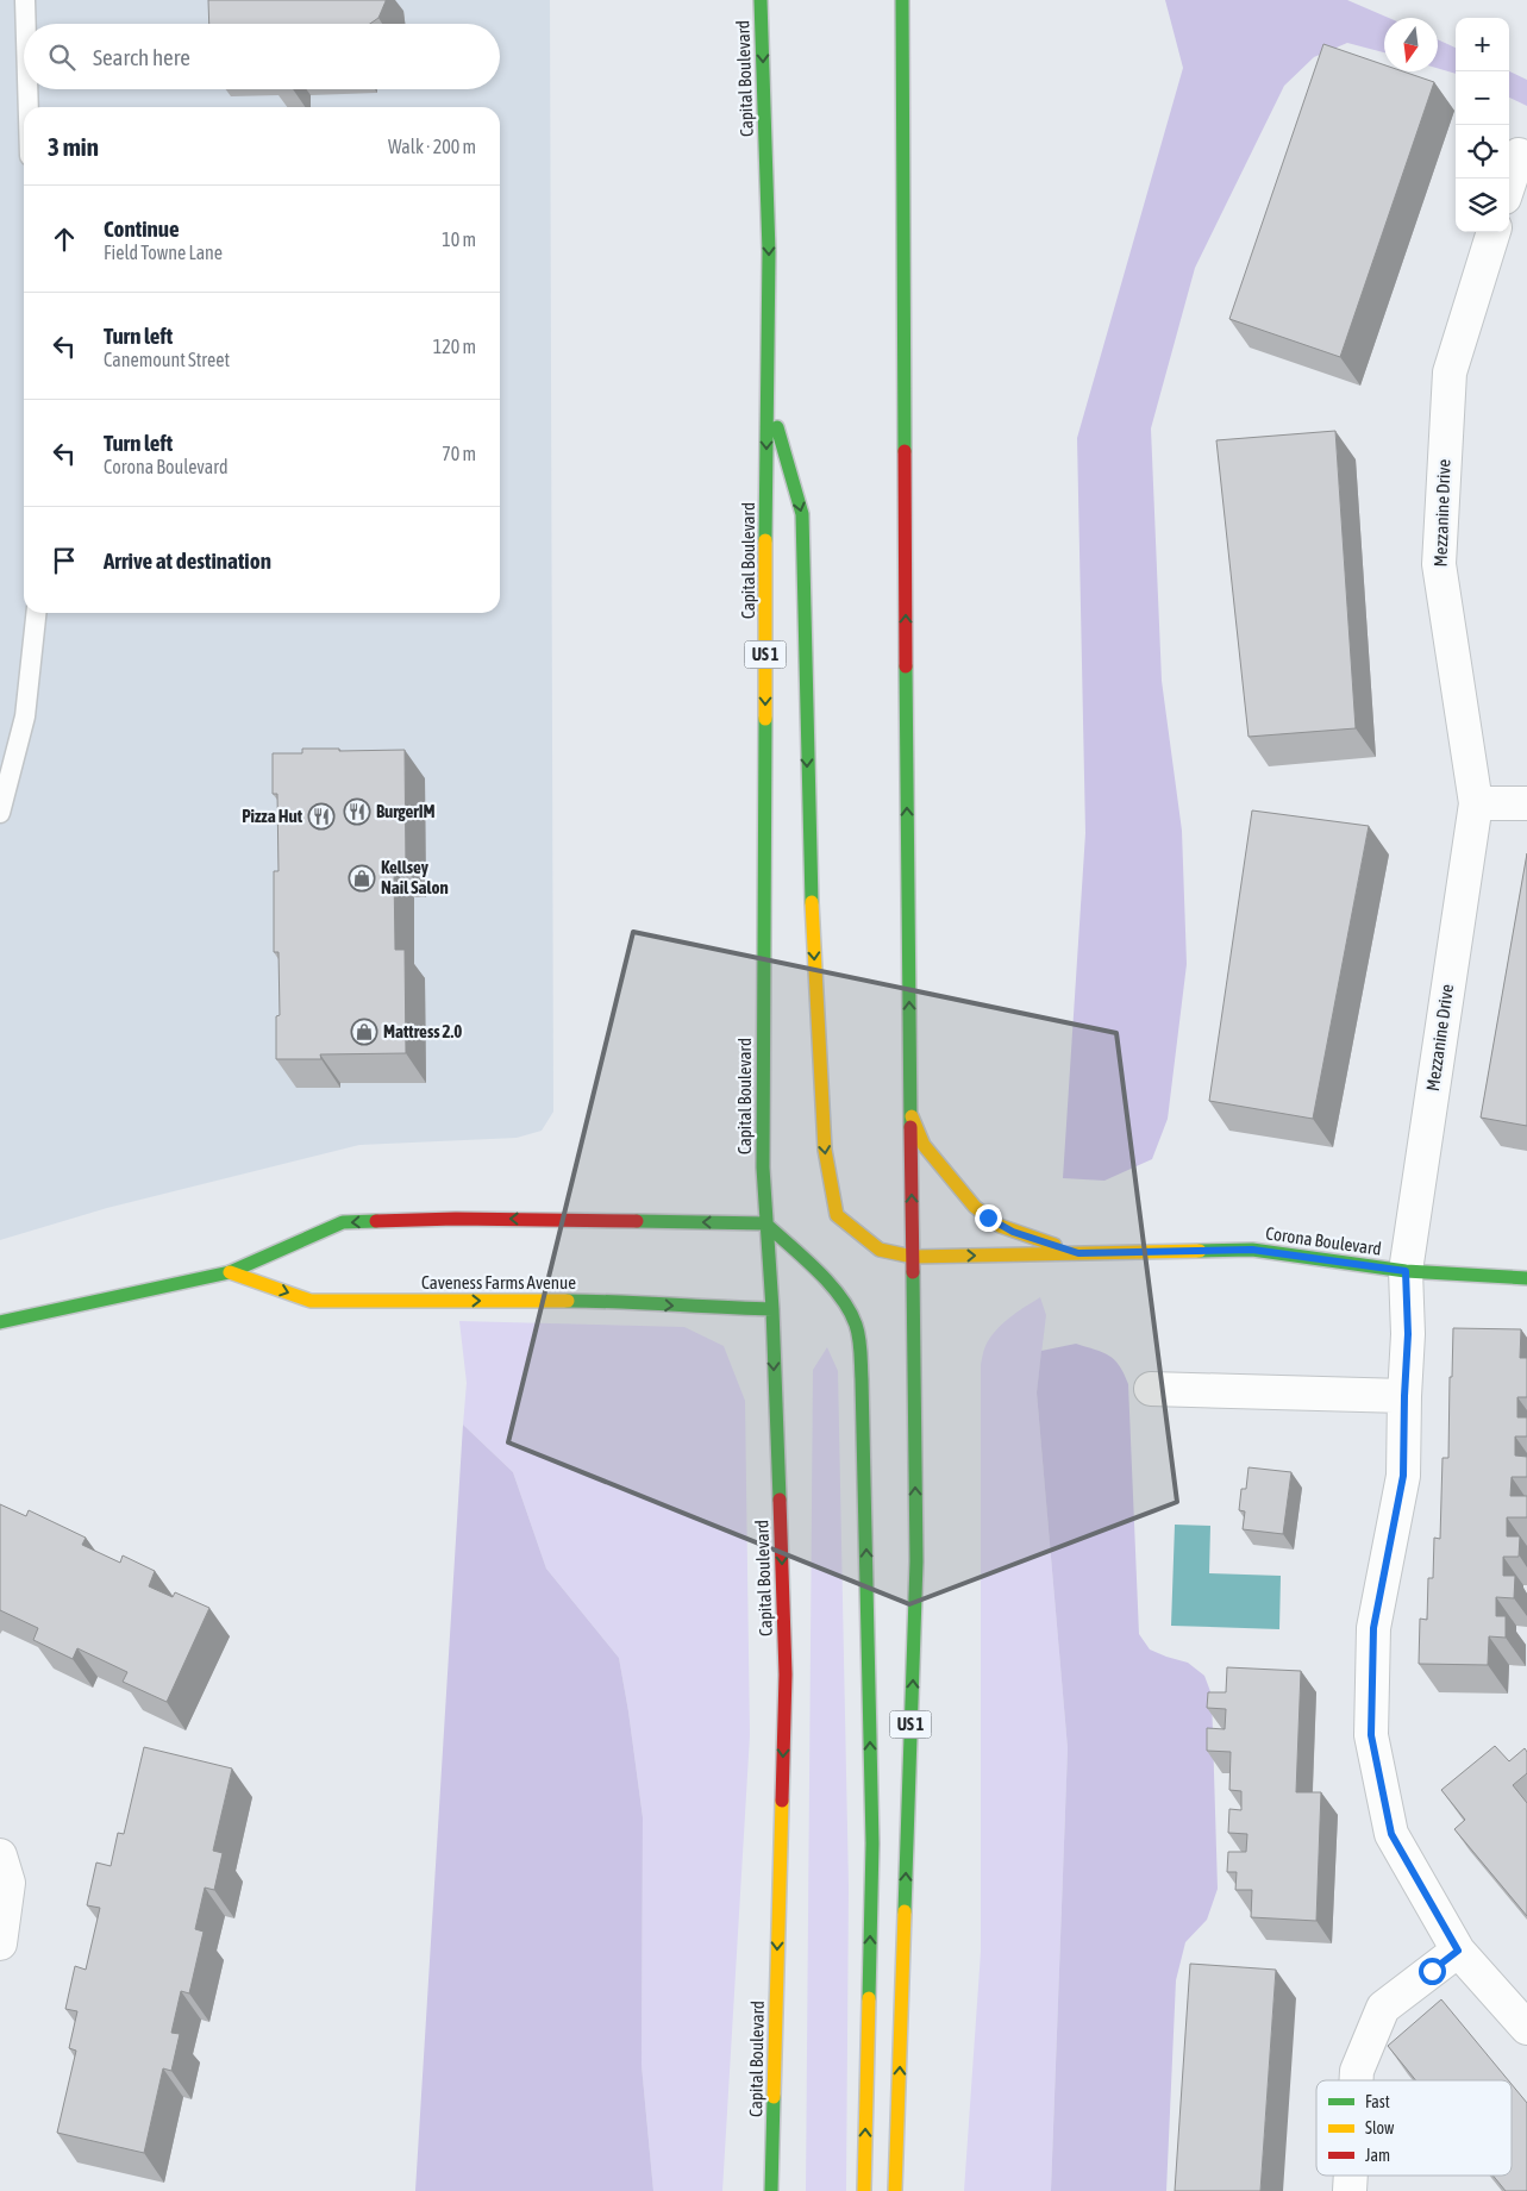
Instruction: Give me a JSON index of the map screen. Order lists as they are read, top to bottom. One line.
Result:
{"streets":{"main road":["Capital Boulevard","US 1","Corona Boulevard","Caveness Farms Avenue"],"street":["Mezzanine Drive"]},"crossings":[["Capital Boulevard","Corona Boulevard"],["Capital Boulevard","Caveness Farms Avenue"],["Mezzanine Drive","Corona Boulevard"],["US 1","Corona Boulevard"]],"places":{"restaurant":["BurgerIM","Pizza Hut"],"shop":["Kellsey Nail Salon","Mattress 2.0"]},"legend":["Fast","Slow","Jam"],"north":"bottom","page":{"map_buttons":["+","−"],"search":"Search here","heading":["3 min","Walk · 200 m"],"list":[["Continue","Field Towne Lane","10 m"],["Turn left","Canemount Street","120 m"],["Turn left","Corona Boulevard","70 m"],"Arrive at destination"]}}
